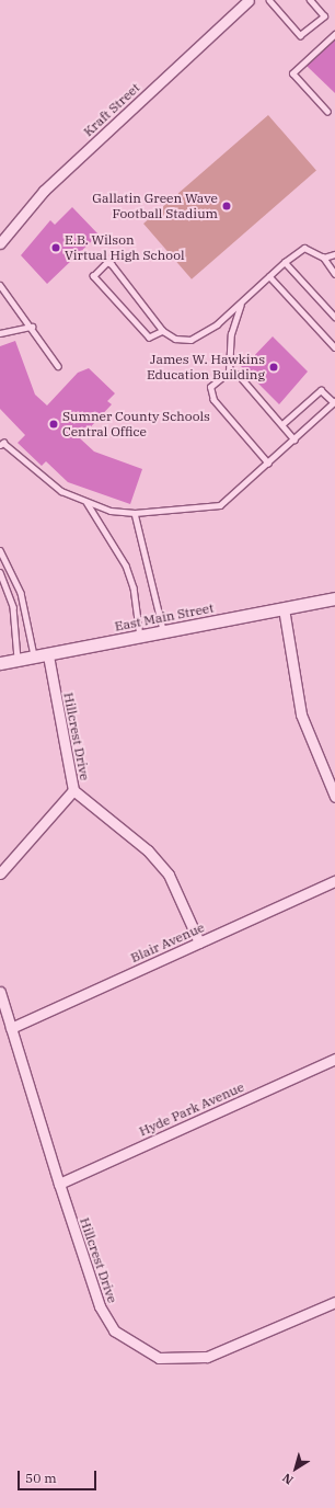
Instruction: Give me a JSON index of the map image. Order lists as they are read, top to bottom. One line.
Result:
{"streets":{"street":["Kraft Street","East Main Street","Hillcrest Drive","Blair Avenue","Hyde Park Avenue"]},"crossings":[["East Main Street","Hillcrest Drive"],["Hillcrest Drive","Blair Avenue"],["Hillcrest Drive","Hyde Park Avenue"]],"places":["Gallatin Green Wave Football Stadium","E.B. Wilson Virtual High School","James W. Hawkins Education Building","Sumner County Schools Central Office"],"scale_bar":"50 m","north":"bottom left"}
